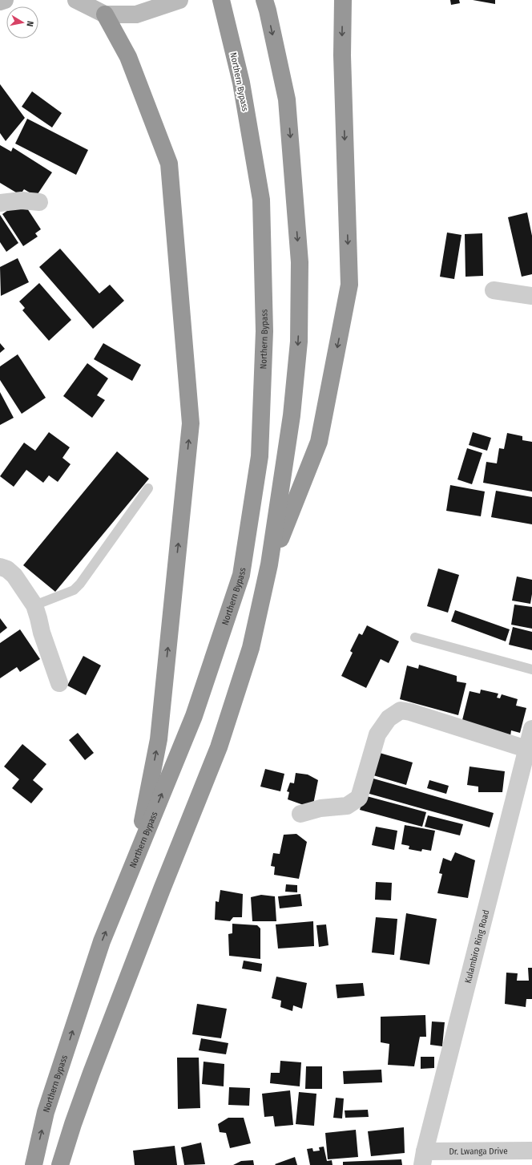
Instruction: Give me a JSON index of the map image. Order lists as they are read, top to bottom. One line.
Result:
{"streets":{"highway":["Northern Bypass"],"street":["Kulambiro Ring Road","Dr. Lwanga Drive"]},"crossings":[["Kulambiro Ring Road","Dr. Lwanga Drive"]],"north":"right"}
